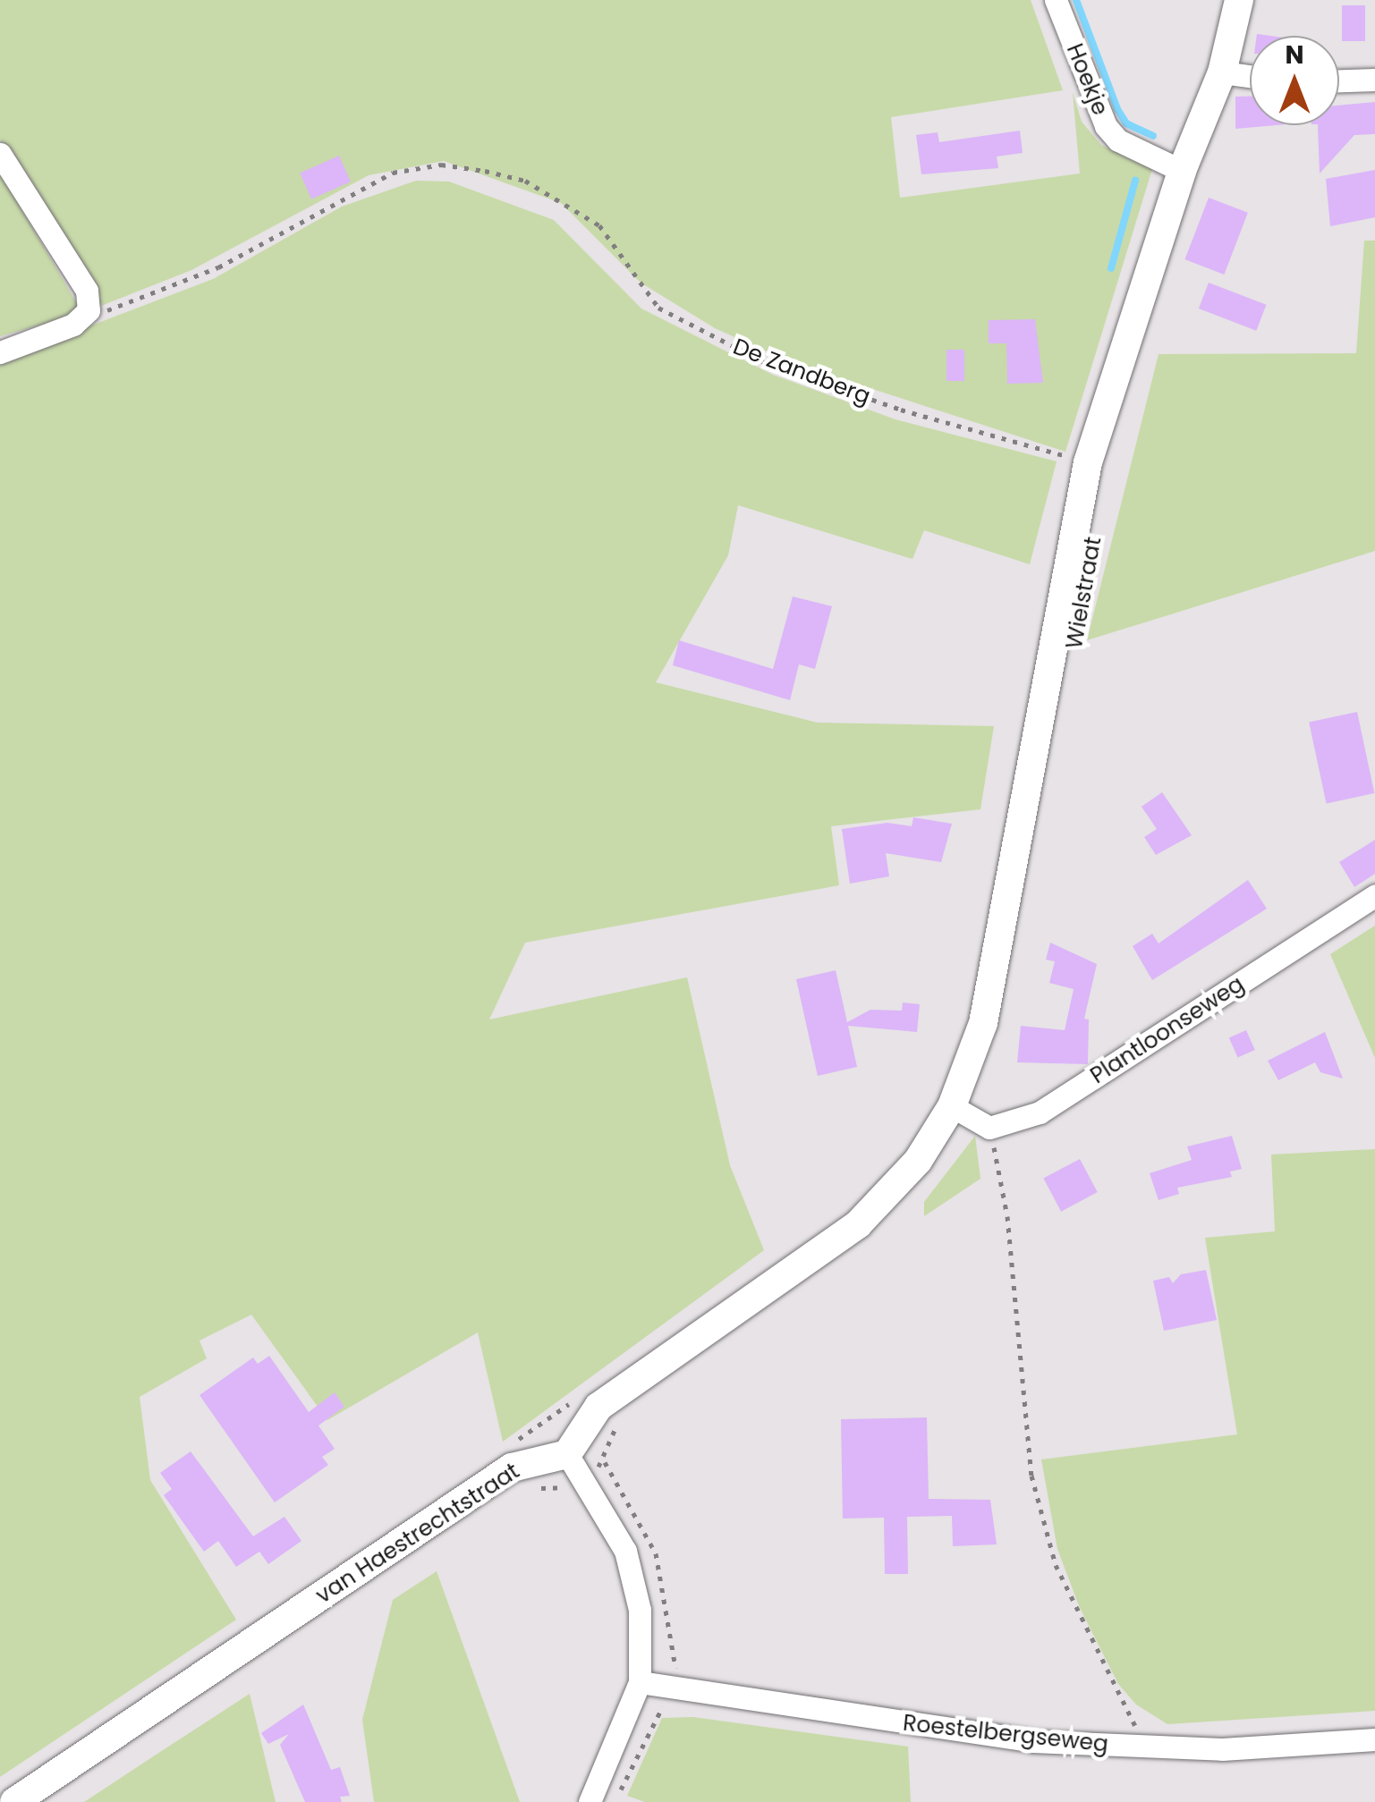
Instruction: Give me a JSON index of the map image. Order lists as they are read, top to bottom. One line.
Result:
{"streets":{"street":["Hoekje","Wielstraat","Plantloonseweg","van Haestrechtstraat","Roestelbergseweg"],"path":["De Zandberg"]},"crossings":[["Hoekje","Wielstraat"],["Plantloonseweg","Roestelbergseweg"]],"north":"top"}
